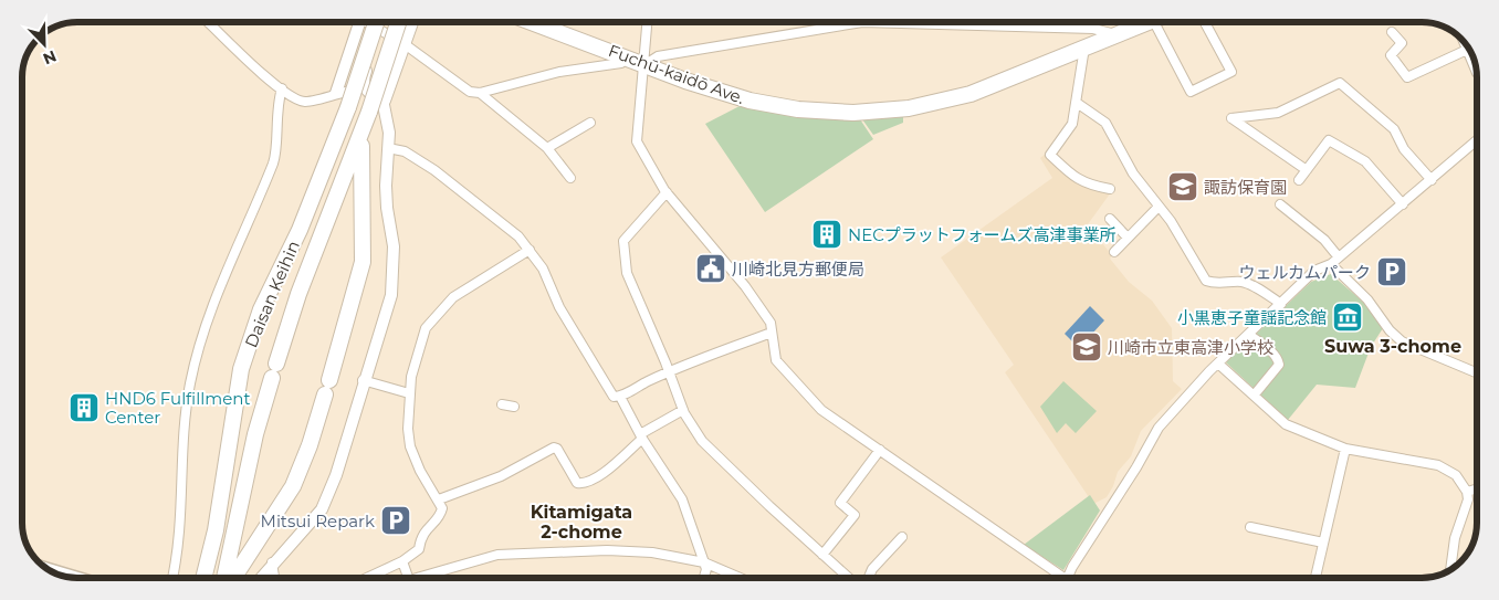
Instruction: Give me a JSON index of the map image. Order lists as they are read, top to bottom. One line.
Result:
{"streets":{"highway":["Fuchū-kaidō Ave.","Daisan Keihin"]},"districts":["Suwa 3-chome","Kitamigata 2-chome"],"places":{"school or university":["諏訪保育園","川崎市立東高津小学校"],"building":["NECプラットフォームズ高津事業所","HND6 Fulfillment Center"],"public building":["川崎北見方郵便局"],"parking":["ウェルカムパーク","Mitsui Repark"],"museum":["小黒恵子童謡記念館"]},"north":"bottom right"}
